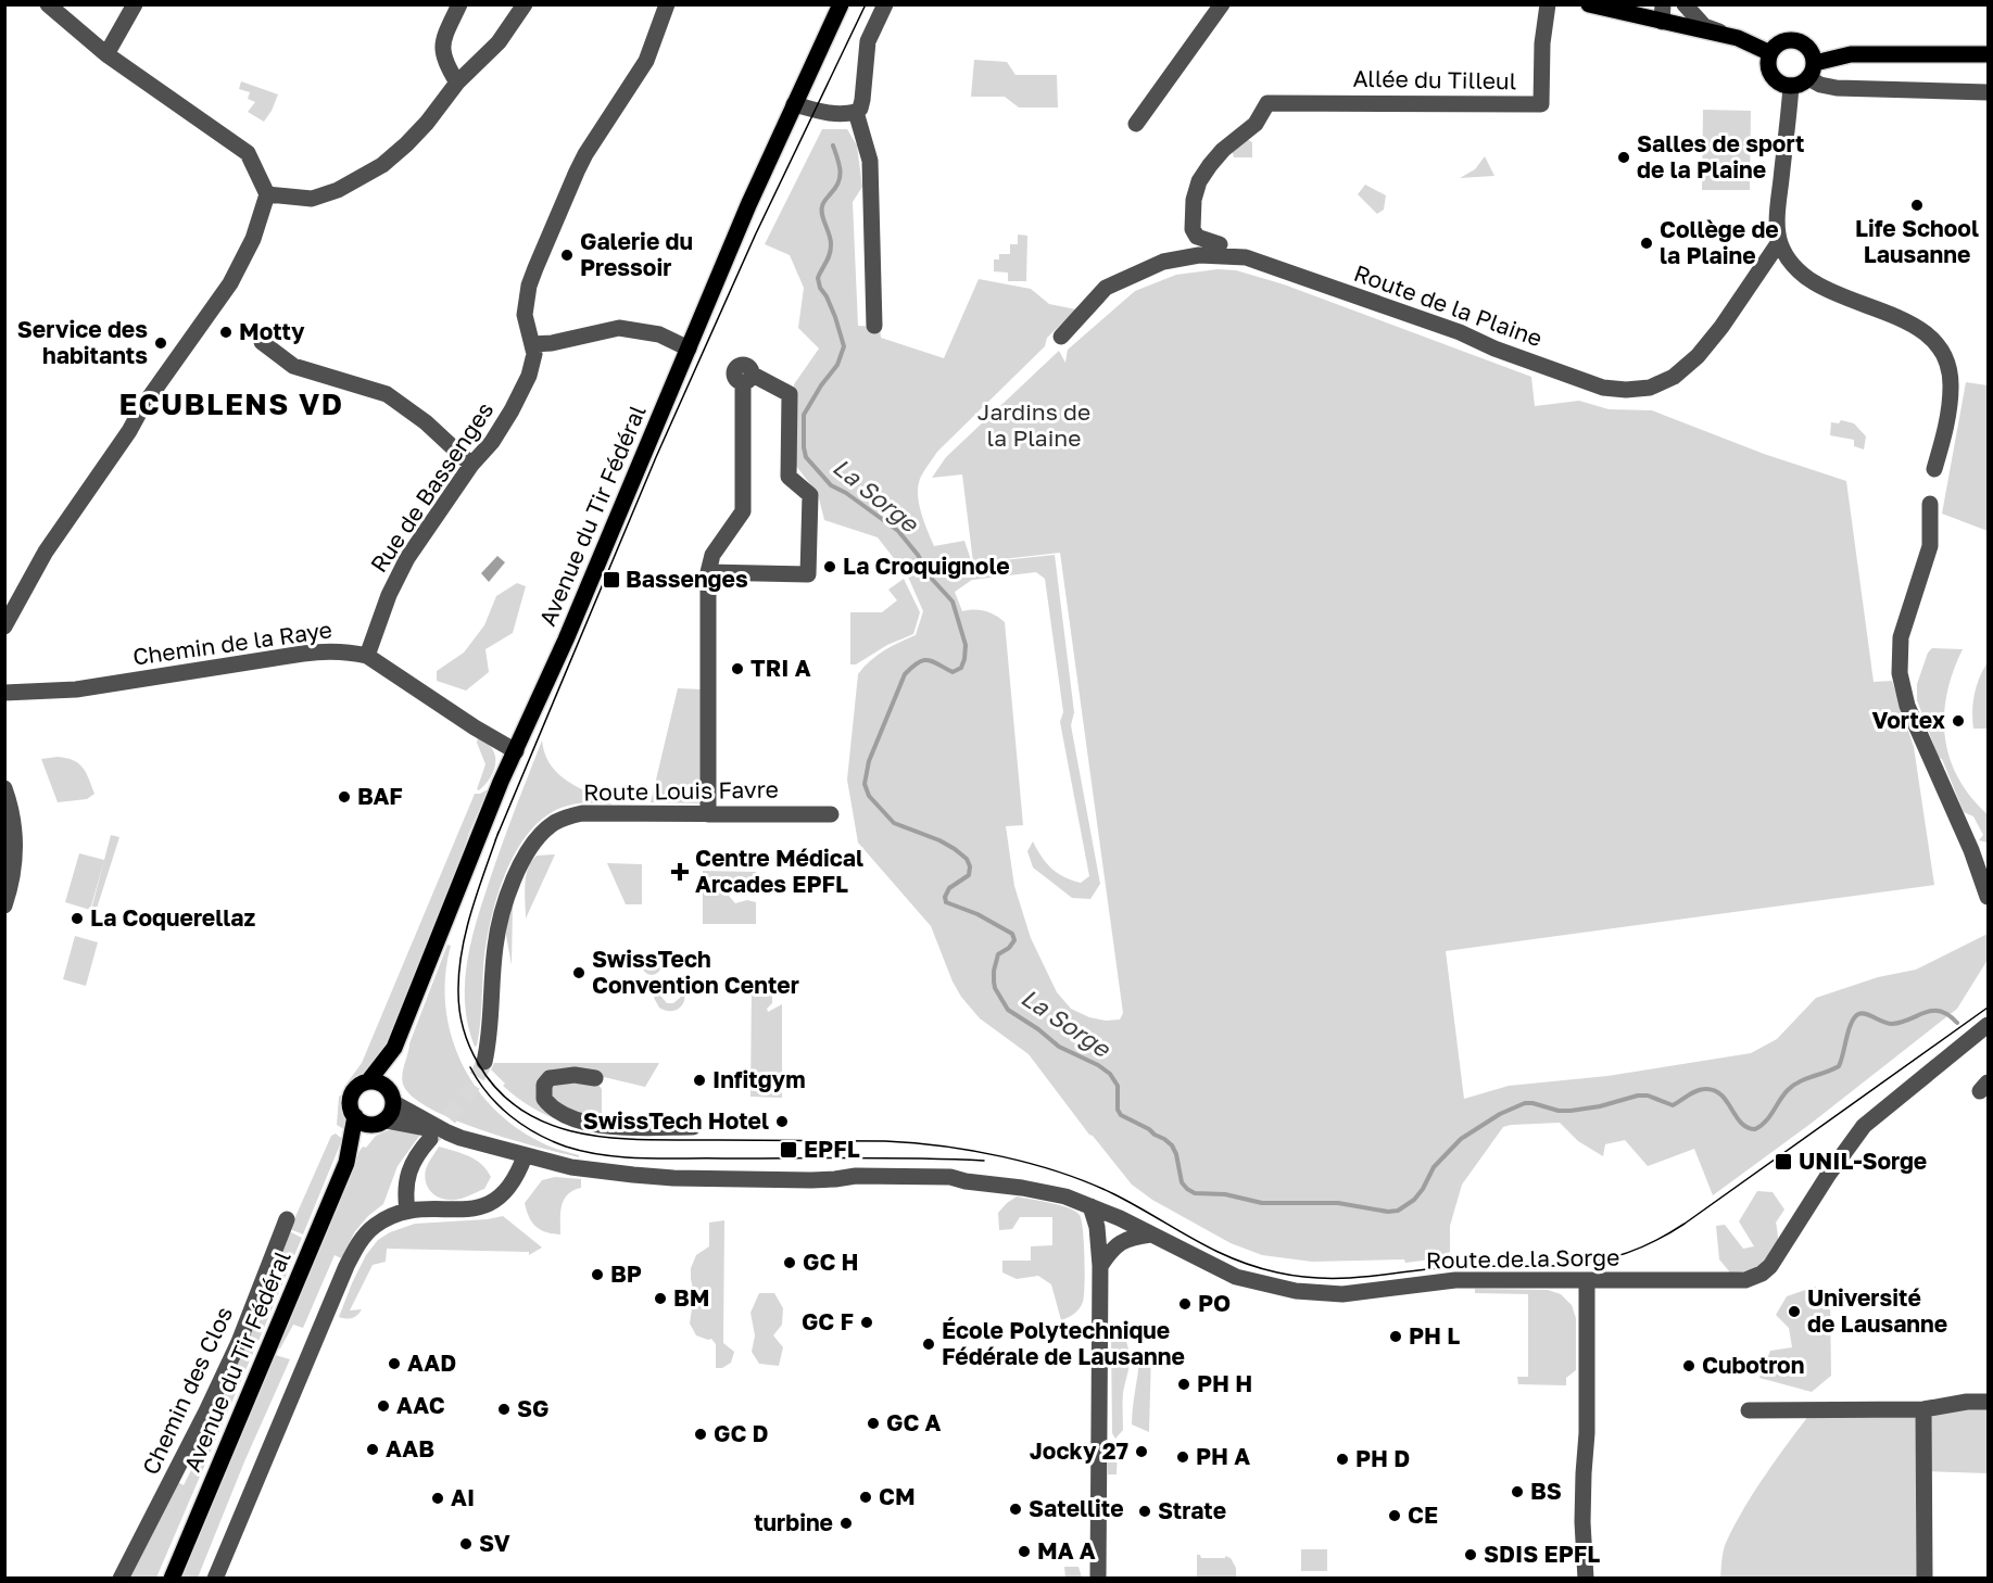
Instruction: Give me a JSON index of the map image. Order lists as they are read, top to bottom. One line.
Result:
{"streets":{"main road":["Avenue du Tir Fédéral"],"street":["Allée du Tilleul","Route de la Plaine","Rue de Bassenges","Chemin de la Raye","Route Louis Favre","Route de la Sorge","Chemin des Clos"]},"crossings":[["Rue de Bassenges","Chemin de la Raye"],["Avenue du Tir Fédéral","Chemin de la Raye"],["Avenue du Tir Fédéral","Route de la Sorge"]],"districts":["ECUBLENS VD"],"water":["La Sorge"],"parks":["Jardins de la Plaine"],"places":{"other":["Salles de sport de la Plaine","Life School Lausanne","Collège de la Plaine","Galerie du Pressoir","Motty","Service des habitants","La Croquignole","TRI A","Vortex","BAF","La Coquerellaz","SwissTech Convention Center","Infitgym","SwissTech Hotel","GC H","BP","BM","PO","Université de Lausanne","GC F","PH L","École Polytechnique Fédérale de Lausanne","AAD","Cubotron","PH H","AAC","SG","GC A","GC D","AAB","Jocky 27","PH A","PH D","BS","CM","AI","Satellite","Strate","CE","turbine","SV","MA A","SDIS EPFL"],"transit":["Bassenges","EPFL","UNIL-Sorge"],"health":["Centre Médical Arcades EPFL"]}}
